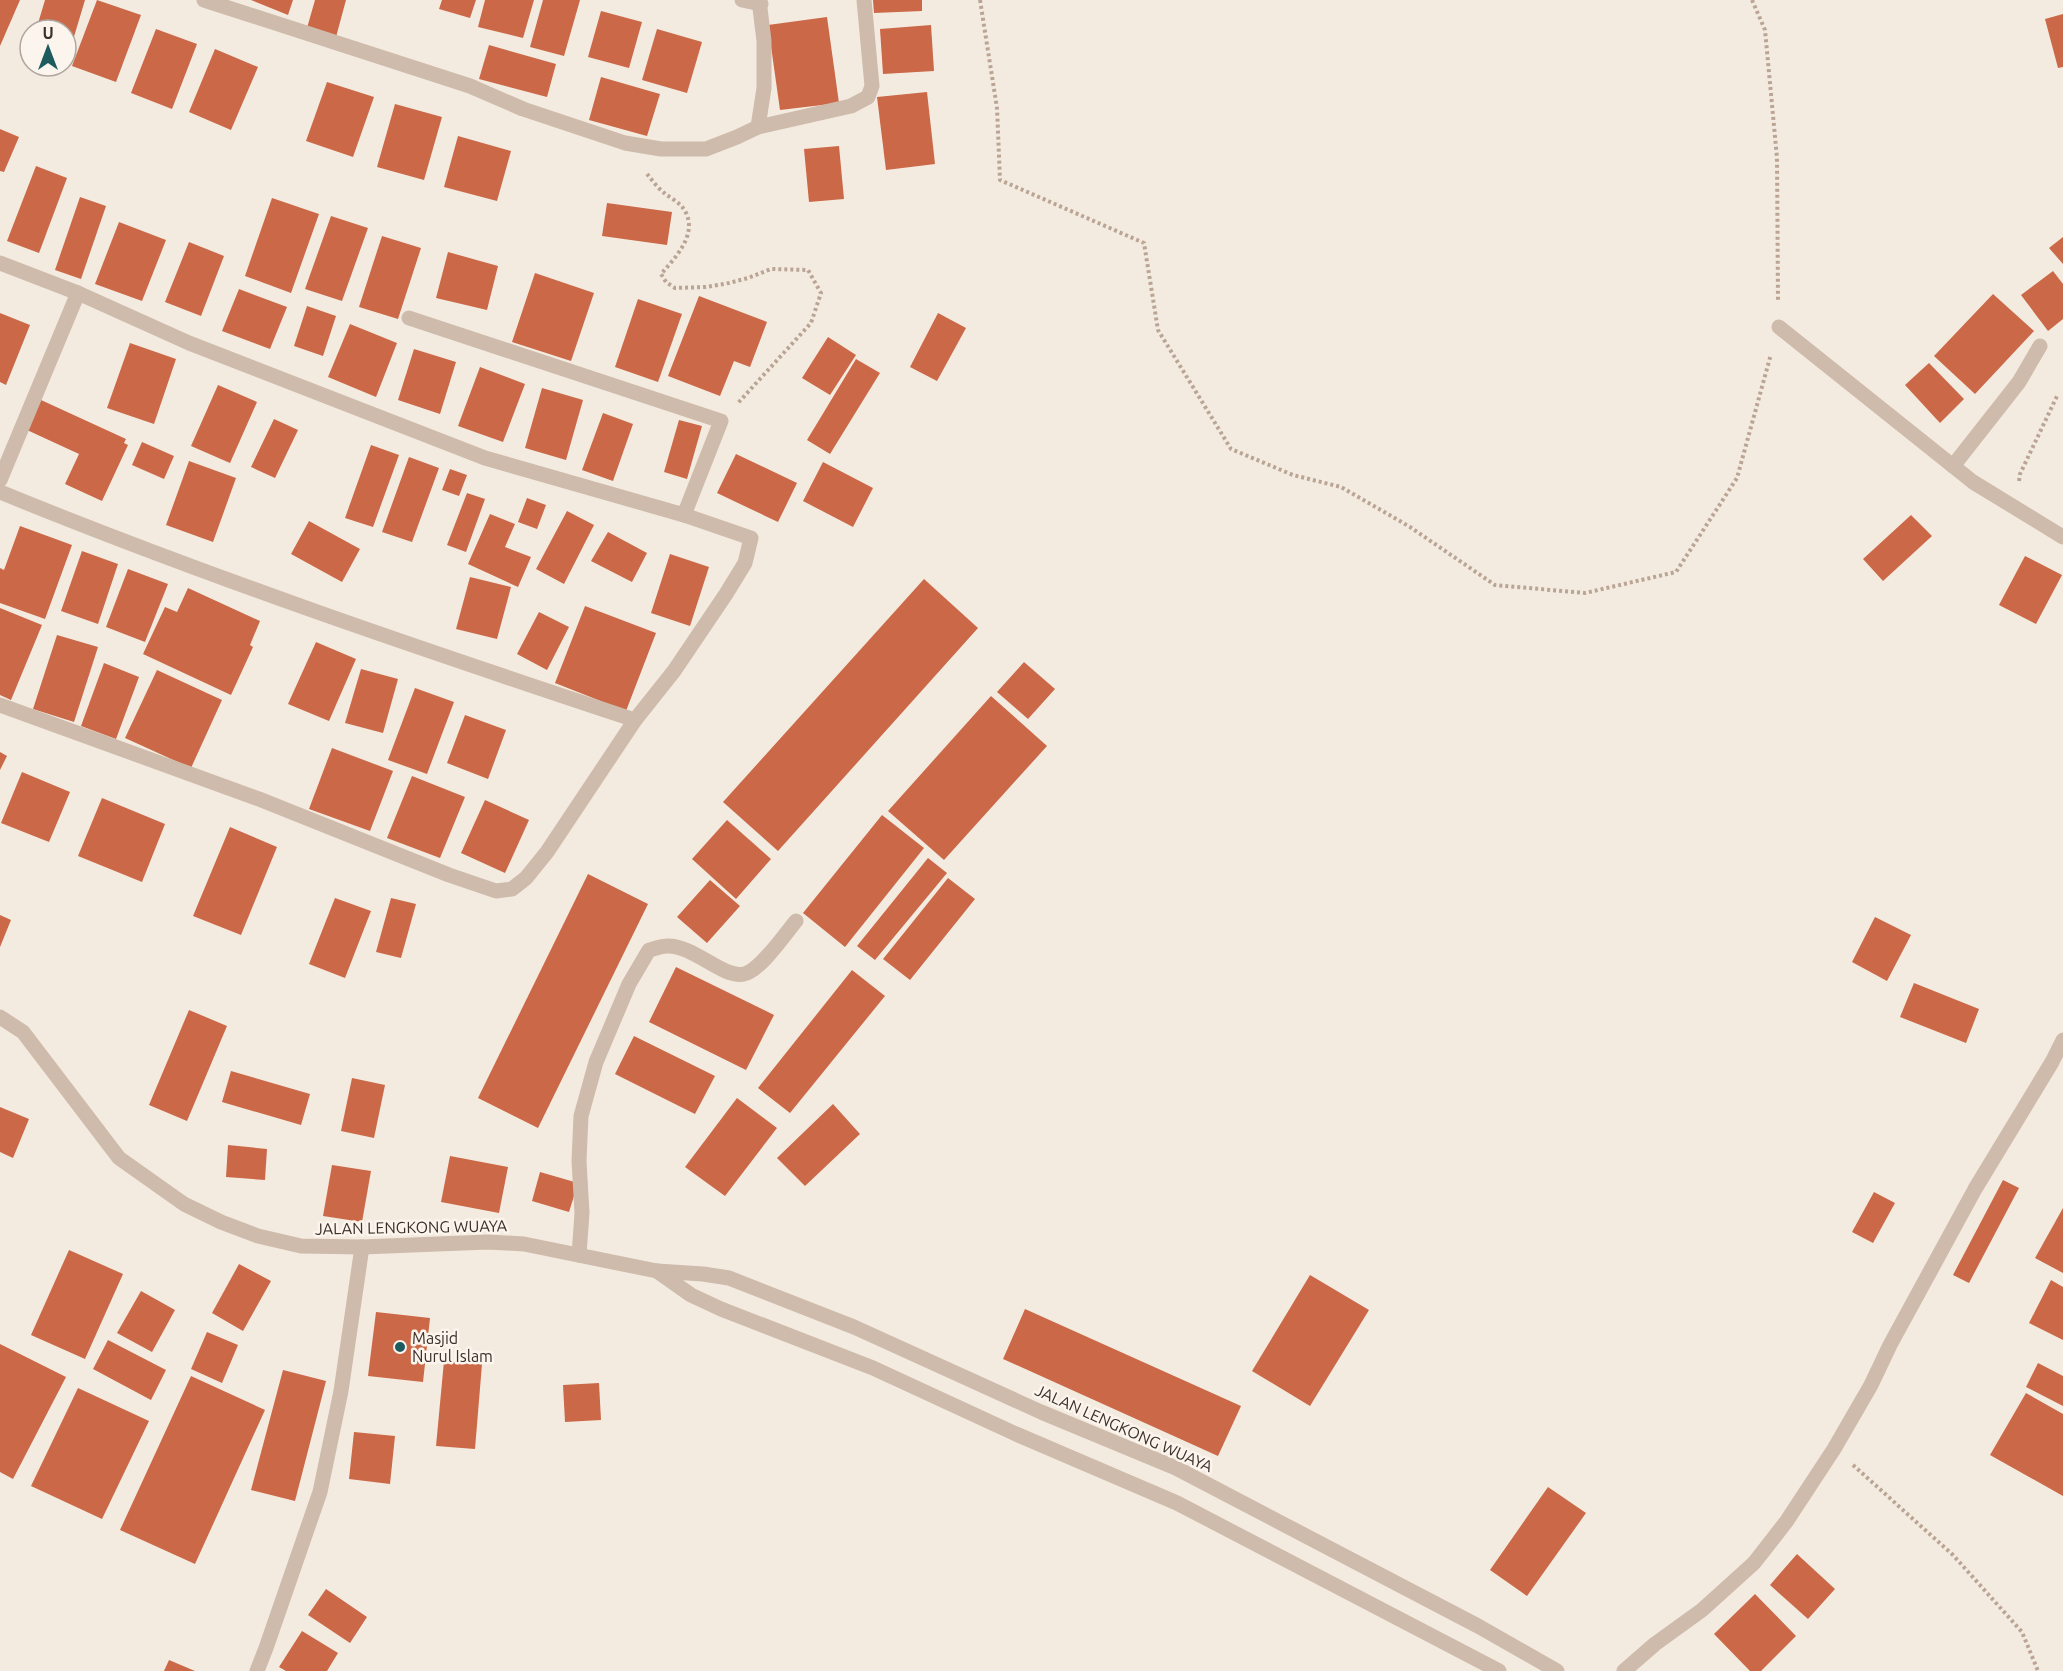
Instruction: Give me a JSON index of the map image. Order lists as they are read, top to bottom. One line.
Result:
{"streets":{"street":["JALAN LENGKONG WUAYA"]},"places":["Masjid Nurul Islam"],"north":"top"}
